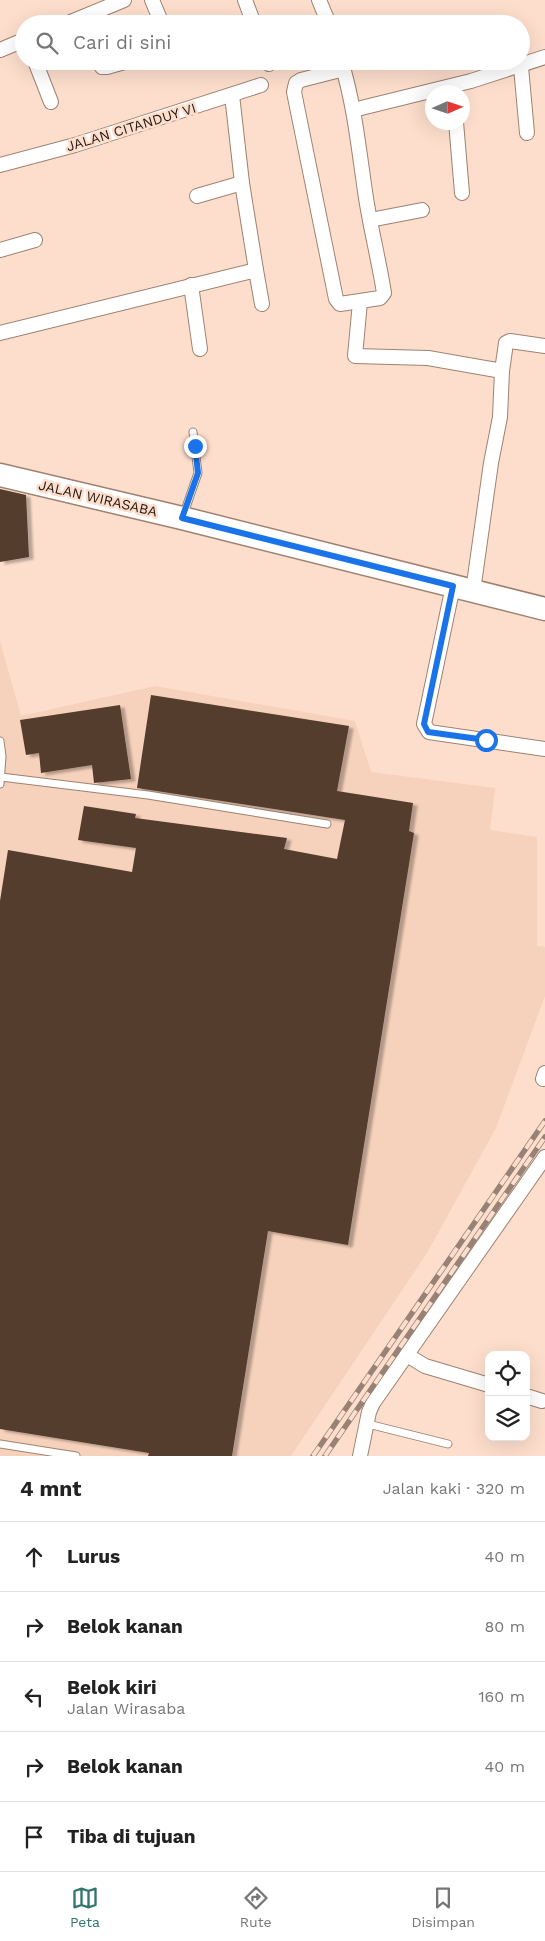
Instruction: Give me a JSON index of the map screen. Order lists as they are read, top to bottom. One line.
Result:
{"streets":{"main road":["JALAN WIRASABA"],"street":["JALAN CITANDUY VI"]},"north":"right","page":{"search":"Cari di sini","heading":["4 mnt","Jalan kaki · 320 m"],"list":[["Lurus","40 m"],["Belok kanan","80 m"],["Belok kiri","Jalan Wirasaba","160 m"],["Belok kanan","40 m"],"Tiba di tujuan"],"nav":["Peta","Rute","Disimpan"]}}
